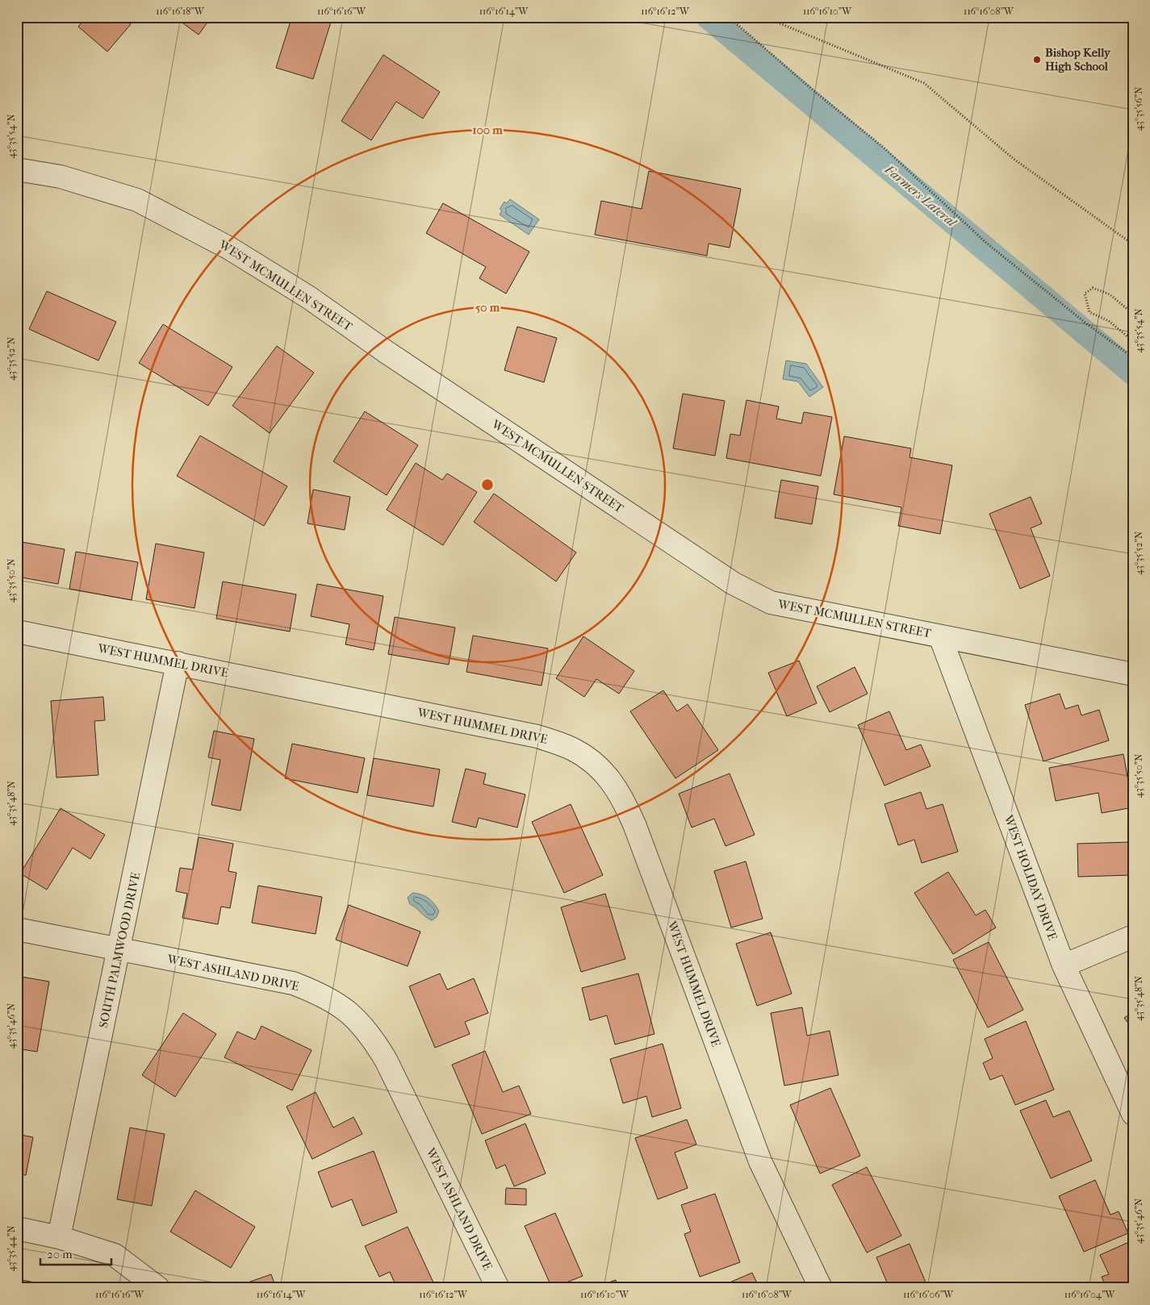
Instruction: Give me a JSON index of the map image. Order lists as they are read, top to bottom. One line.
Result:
{"streets":{"street":["WEST MCMULLEN STREET","WEST HUMMEL DRIVE","WEST HOLIDAY DRIVE","SOUTH PALMWOOD DRIVE","WEST ASHLAND DRIVE"]},"crossings":[["WEST MCMULLEN STREET","WEST HOLIDAY DRIVE"],["WEST HUMMEL DRIVE","SOUTH PALMWOOD DRIVE"],["SOUTH PALMWOOD DRIVE","WEST ASHLAND DRIVE"]],"water":["Farmers Lateral"],"places":["Bishop Kelly High School"],"scale_bar":"20 m","coordinates":["116°16'18\"W","116°16'16\"W","116°16'14\"W","116°16'12\"W","116°16'10\"W","116°16'08\"W","43°35'56\"N","43°35'54\"N","43°35'52\"N","43°35'50\"N","43°35'48\"N","43°35'46\"N","43°35'44\"N","116°16'06\"W","116°16'04\"W"],"rings":["100 m","50 m"]}
